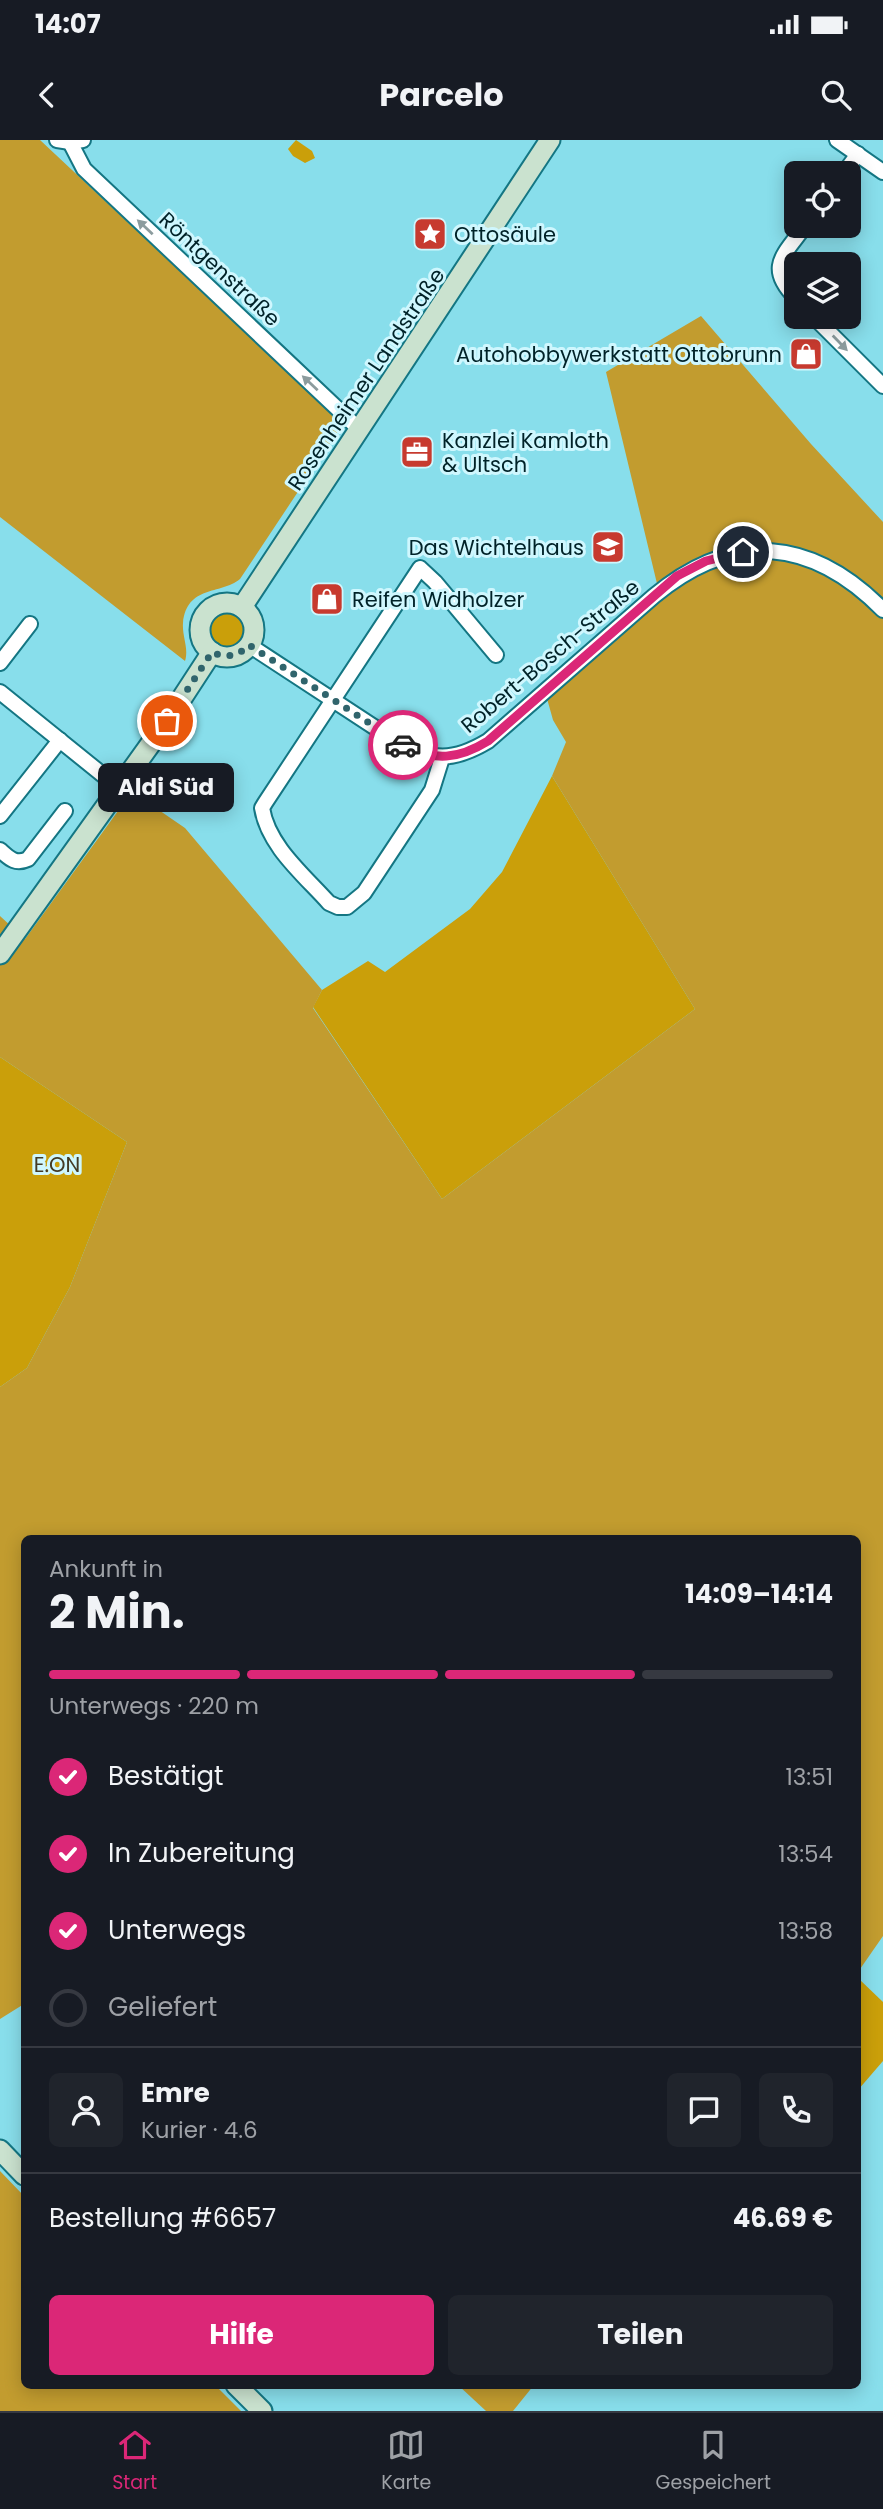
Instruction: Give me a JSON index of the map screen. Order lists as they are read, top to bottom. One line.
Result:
{"streets":{"main road":["Rosenheimer Landstraße"],"street":["Röntgenstraße","Robert-Bosch-Straße"]},"crossings":[["Röntgenstraße","Rosenheimer Landstraße"]],"one_way":["Röntgenstraße"],"parks":["E.ON"],"places":{"place":["Ottosäule"],"shop":["Autohobbywerkstatt Ottobrunn","Reifen Widholzer"],"office":["Kanzlei Kamloth & Ultsch"],"school or university":["Das Wichtelhaus"],"other":["Aldi Süd"]},"page":{"status":"14:07","header":"Parcelo","bubble":"Aldi Süd","heading":["2 Min.","Ankunft in","14:09–14:14"],"panel":["Emre","Kurier · 4.6","Bestellung #6657","46.69 €"],"bar":"Unterwegs · 220 m","list":[["Bestätigt","13:51"],["In Zubereitung","13:54"],["Unterwegs","13:58"],"Geliefert"],"buttons":["Hilfe","Teilen"],"tabs":["Start","Karte","Gespeichert"]}}
